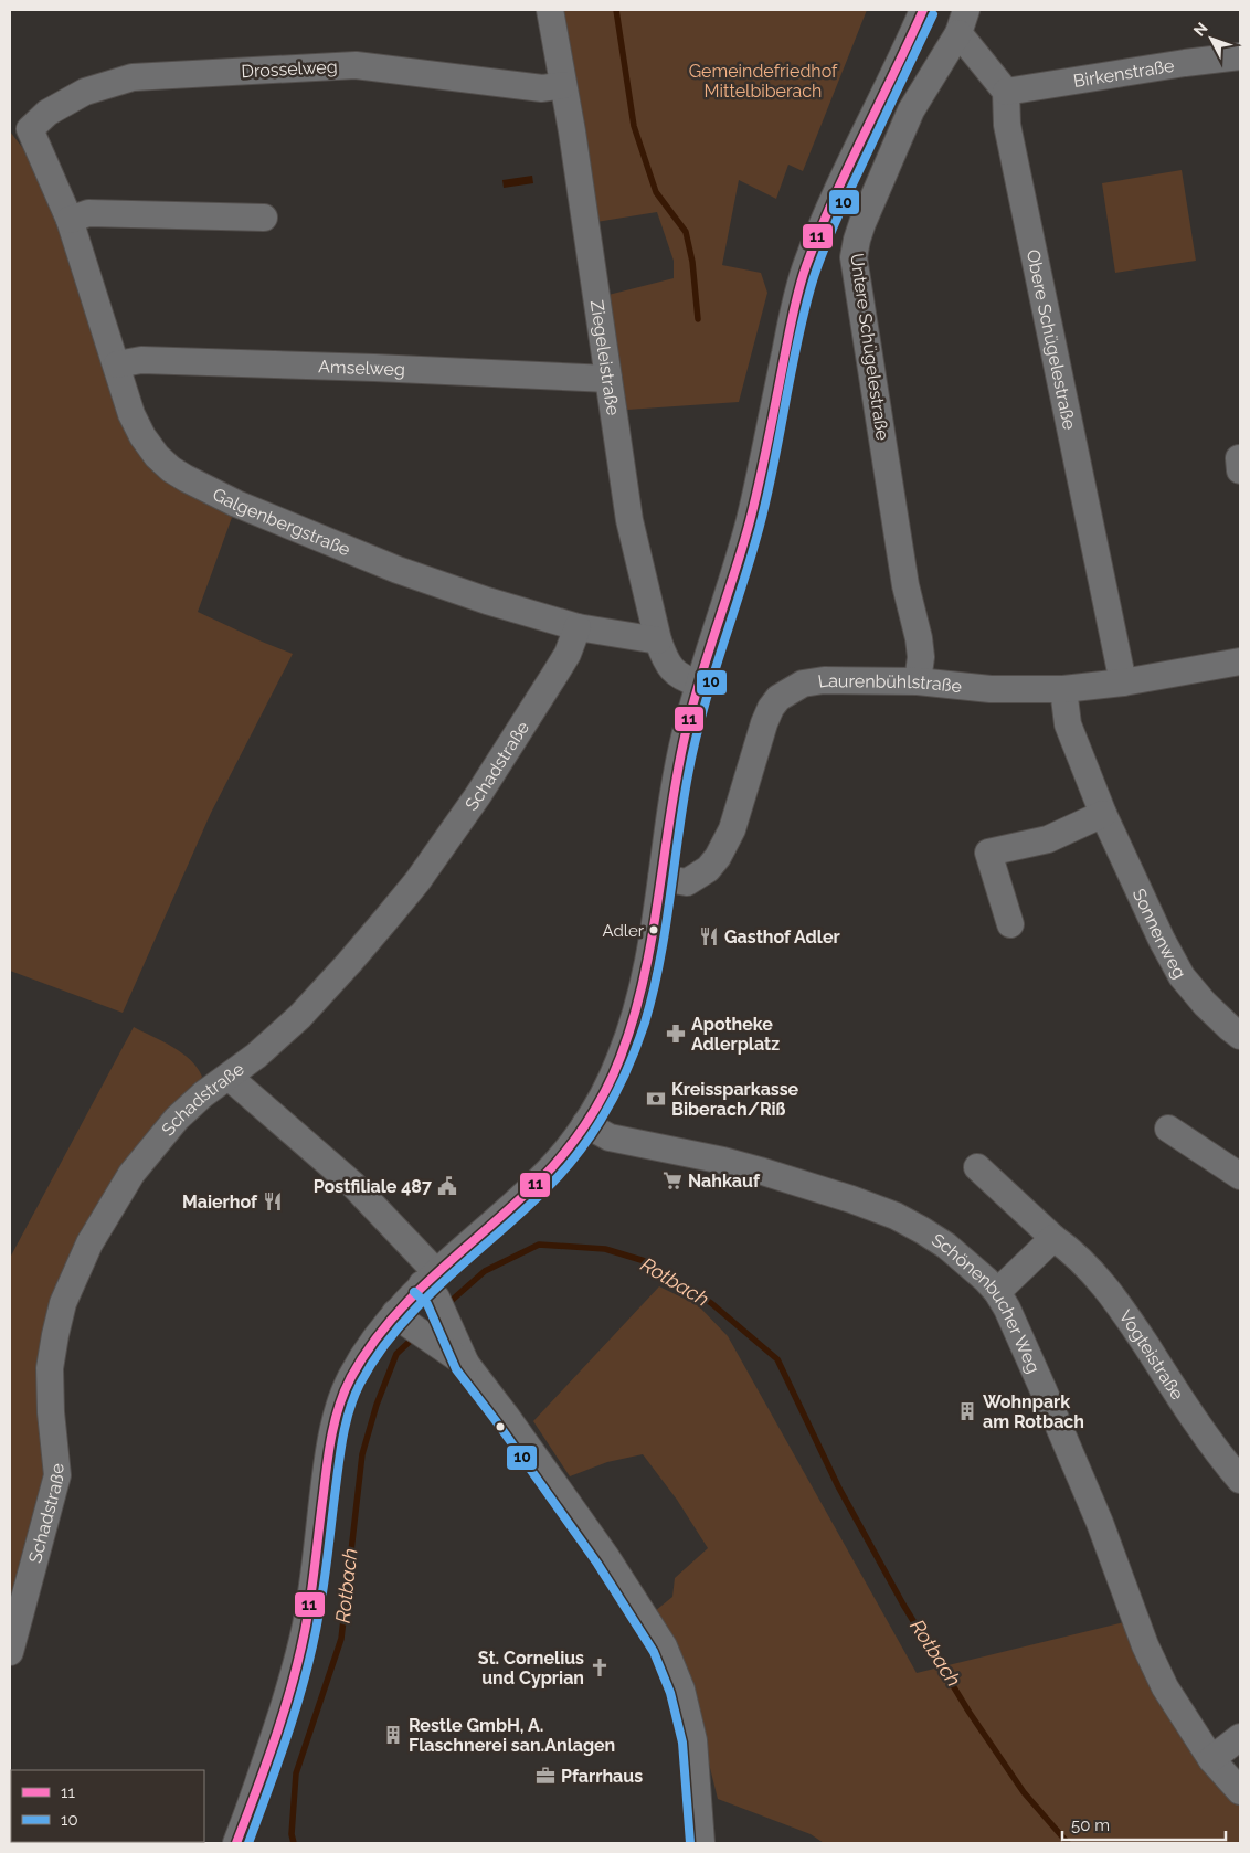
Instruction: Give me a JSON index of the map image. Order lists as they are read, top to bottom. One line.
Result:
{"streets":{"street":["Drosselweg","Birkenstraße","Obere Schügelestraße","Untere Schügelestraße","Ziegeleistraße","Amselweg","Galgenbergstraße","Laurenbühlstraße","Schadstraße","Sonnenweg","Schönenbucher Weg","Vogteistraße"]},"crossings":[["Drosselweg","Ziegeleistraße"],["Drosselweg","Galgenbergstraße"],["Birkenstraße","Obere Schügelestraße"],["Obere Schügelestraße","Laurenbühlstraße"],["Untere Schügelestraße","Laurenbühlstraße"],["Ziegeleistraße","Amselweg"],["Ziegeleistraße","Galgenbergstraße"],["Amselweg","Galgenbergstraße"],["Galgenbergstraße","Schadstraße"],["Laurenbühlstraße","Sonnenweg"]],"water":["Rotbach"],"parks":["Gemeindefriedhof Mittelbiberach"],"places":{"other":["Adler"],"restaurant":["Gasthof Adler","Maierhof"],"pharmacy":["Apotheke Adlerplatz"],"bank":["Kreissparkasse Biberach/Riß"],"supermarket":["Nahkauf"],"public building":["Postfiliale 487"],"building":["Wohnpark am Rotbach","Restle GmbH, A. Flaschnerei san.Anlagen"],"church":["St. Cornelius und Cyprian"],"office":["Pfarrhaus"]},"lines":["transit line 11","transit line 10"],"legend":["11","10"],"scale_bar":"50 m","north":"top left"}
